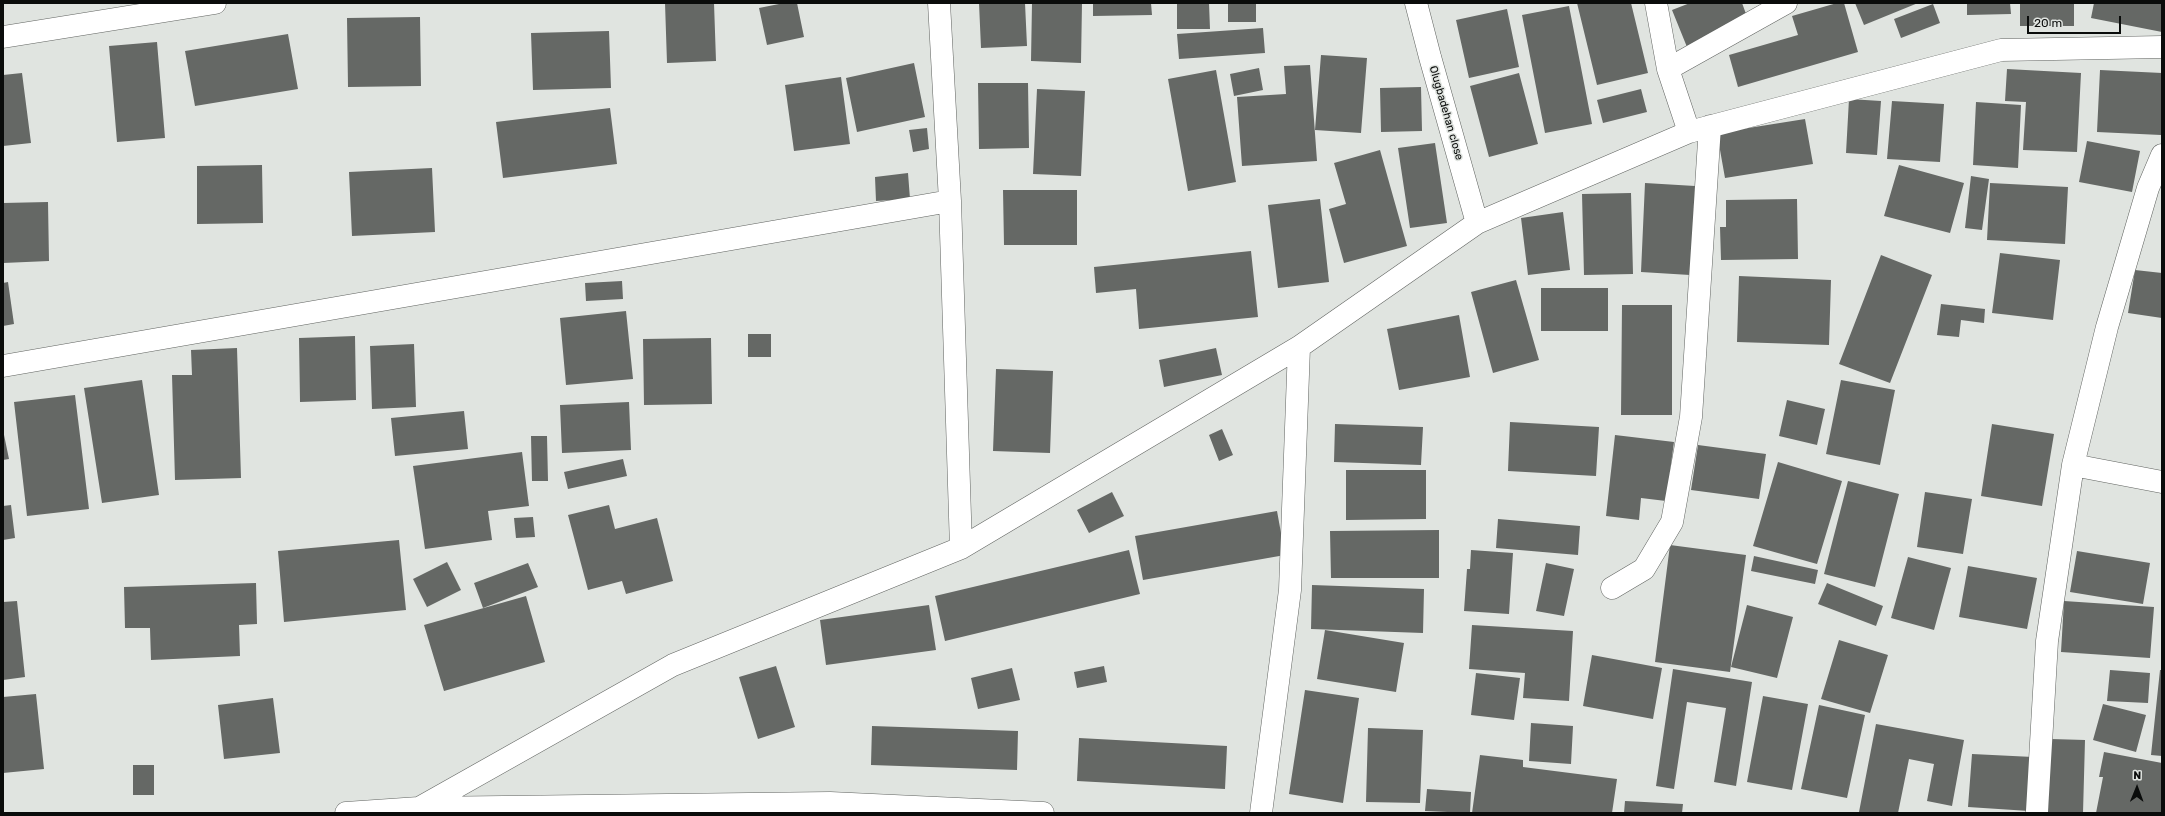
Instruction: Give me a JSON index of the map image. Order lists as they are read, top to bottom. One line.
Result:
{"streets":{"street":["Olugbadehan close"]},"scale_bar":"20 m","north":"top"}
